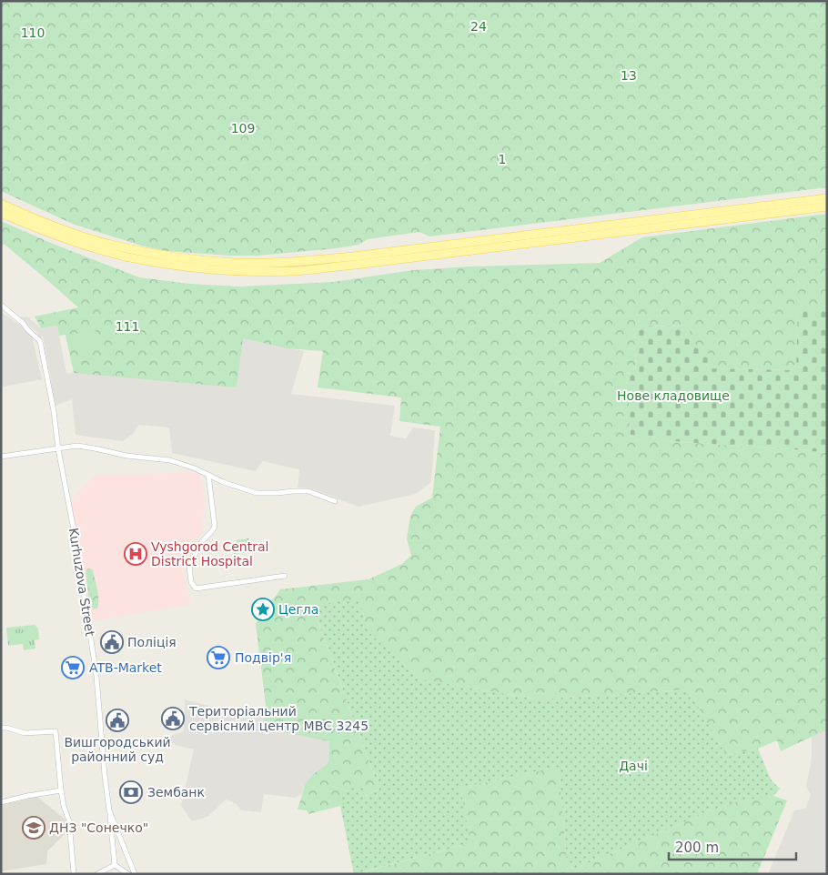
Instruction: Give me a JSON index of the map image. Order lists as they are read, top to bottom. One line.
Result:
{"streets":{"street":["Kurhuzova Street"]},"parks":["24","110","13","109","1","111","Нове кладовище","Дачі"],"places":{"hospital":["Vyshgorod Central District Hospital"],"place":["Цегла"],"public building":["Поліція","Територіальний сервісний центр МВС 3245","Вишгородський районний суд"],"supermarket":["Подвір'я","ATB-Market"],"bank":["Зембанк"],"school or university":["ДНЗ \"Сонечко\""]},"scale_bar":"200 m"}
